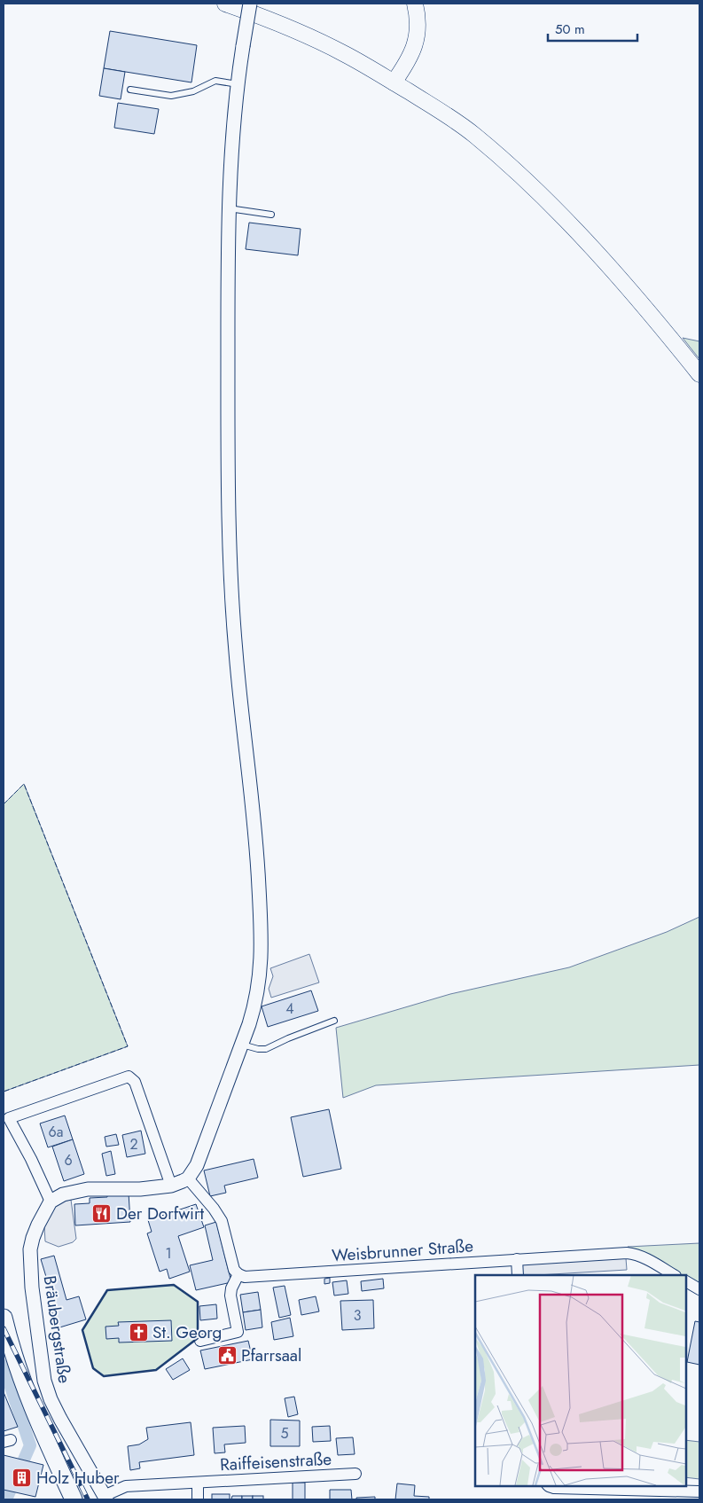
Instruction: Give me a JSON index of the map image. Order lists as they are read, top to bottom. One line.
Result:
{"streets":{"street":["Weisbrunner Straße","Bräubergstraße","Raiffeisenstraße"]},"crossings":[["Bräubergstraße","Raiffeisenstraße"]],"places":{"restaurant":["Der Dorfwirt"],"church":["St. Georg"],"public building":["Pfarrsaal"],"building":["Holz Huber"]},"house_numbers":["4","6a","2","6","1","3","5"],"scale_bar":"50 m"}
